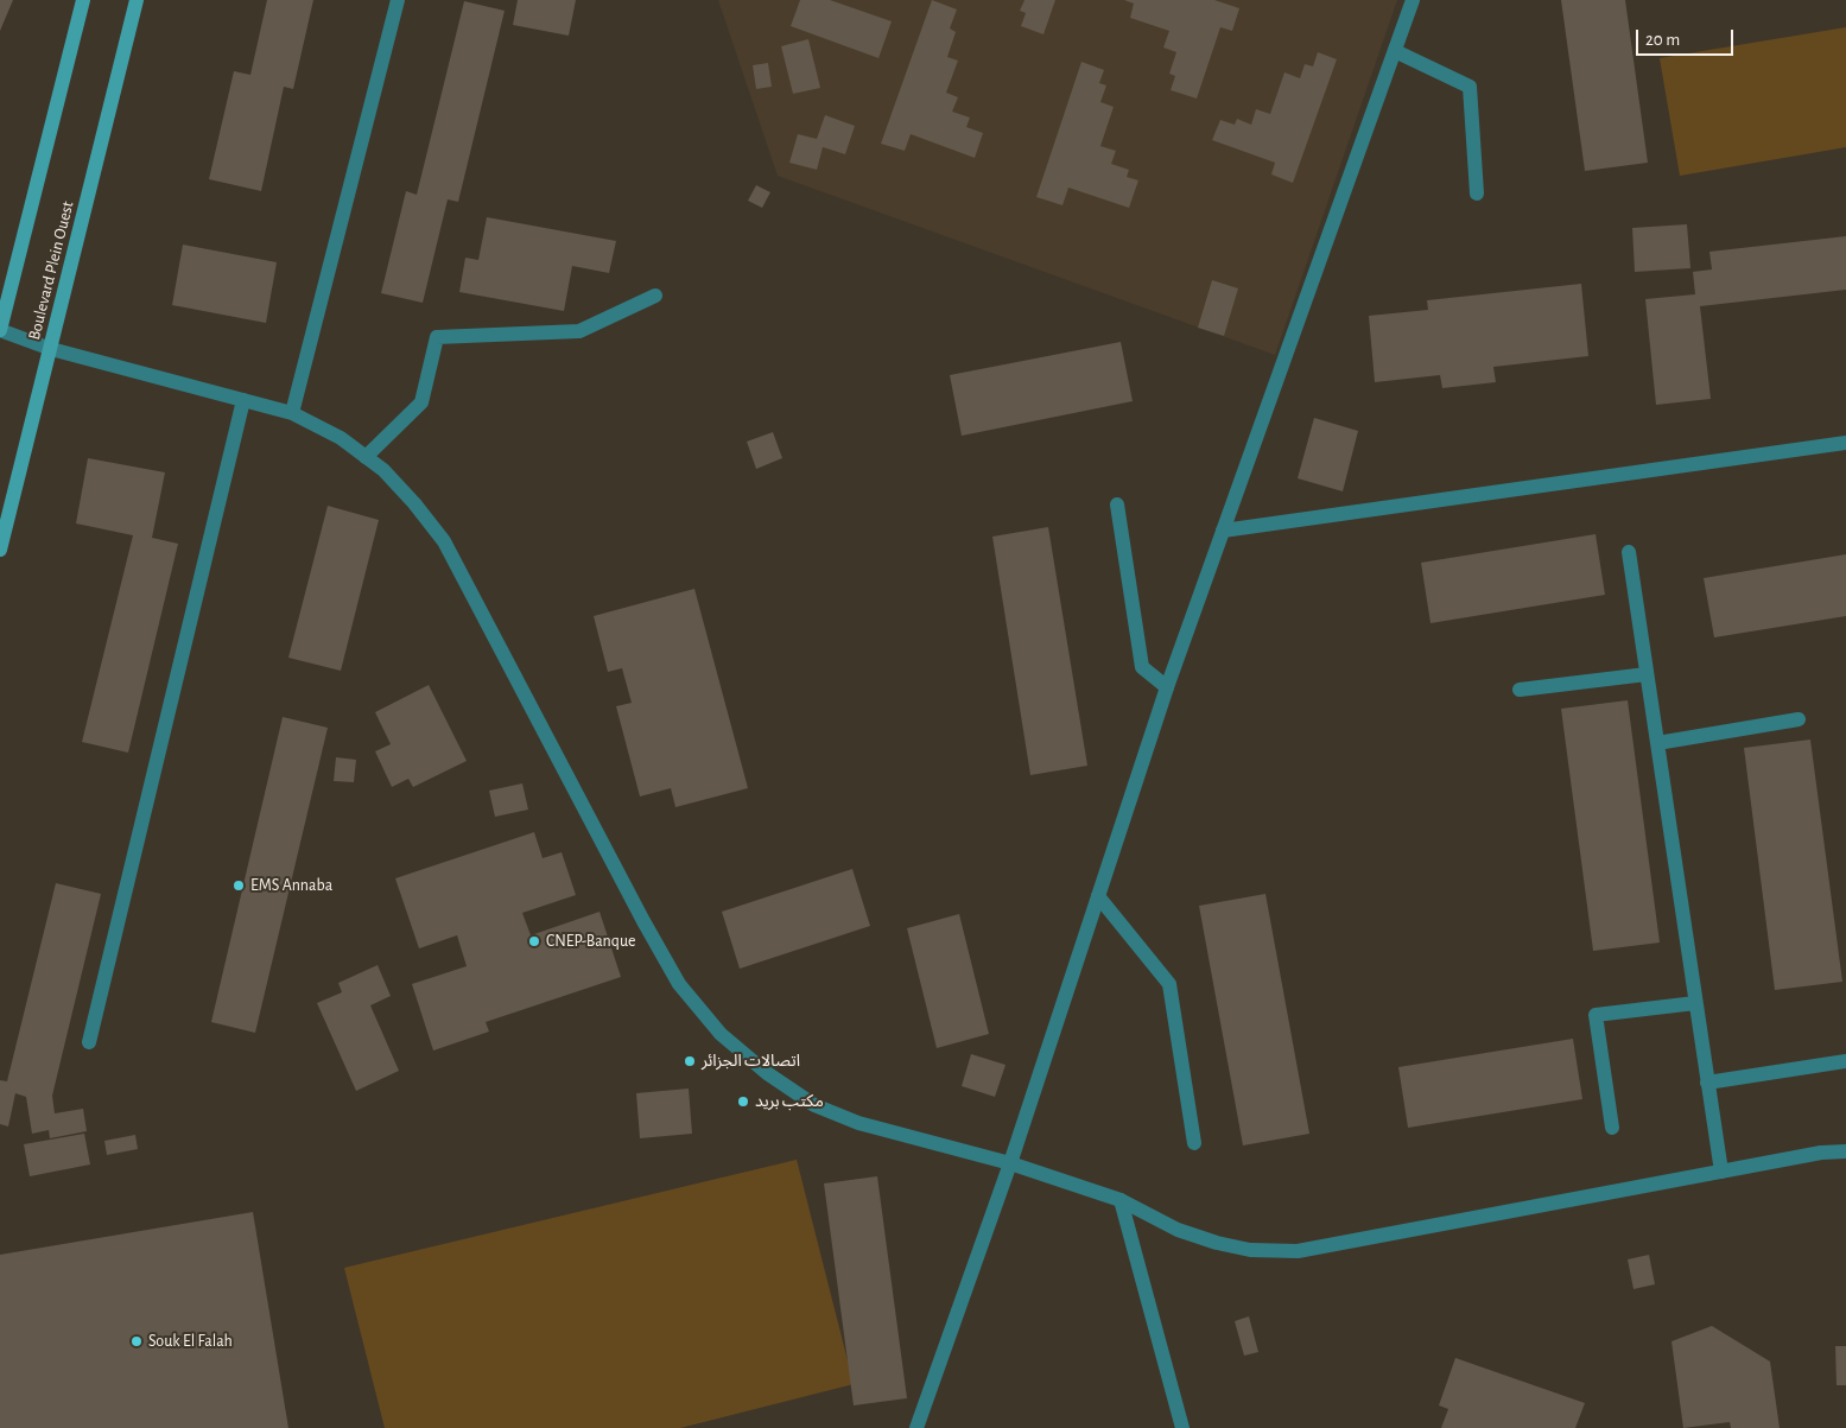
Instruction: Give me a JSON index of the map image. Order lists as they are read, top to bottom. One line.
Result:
{"streets":{"main road":["Boulevard Plein Ouest"]},"places":["EMS Annaba","CNEP-Banque","اتصالات الجزائر","مكتب بريد","Souk El Falah"],"scale_bar":"20 m"}
